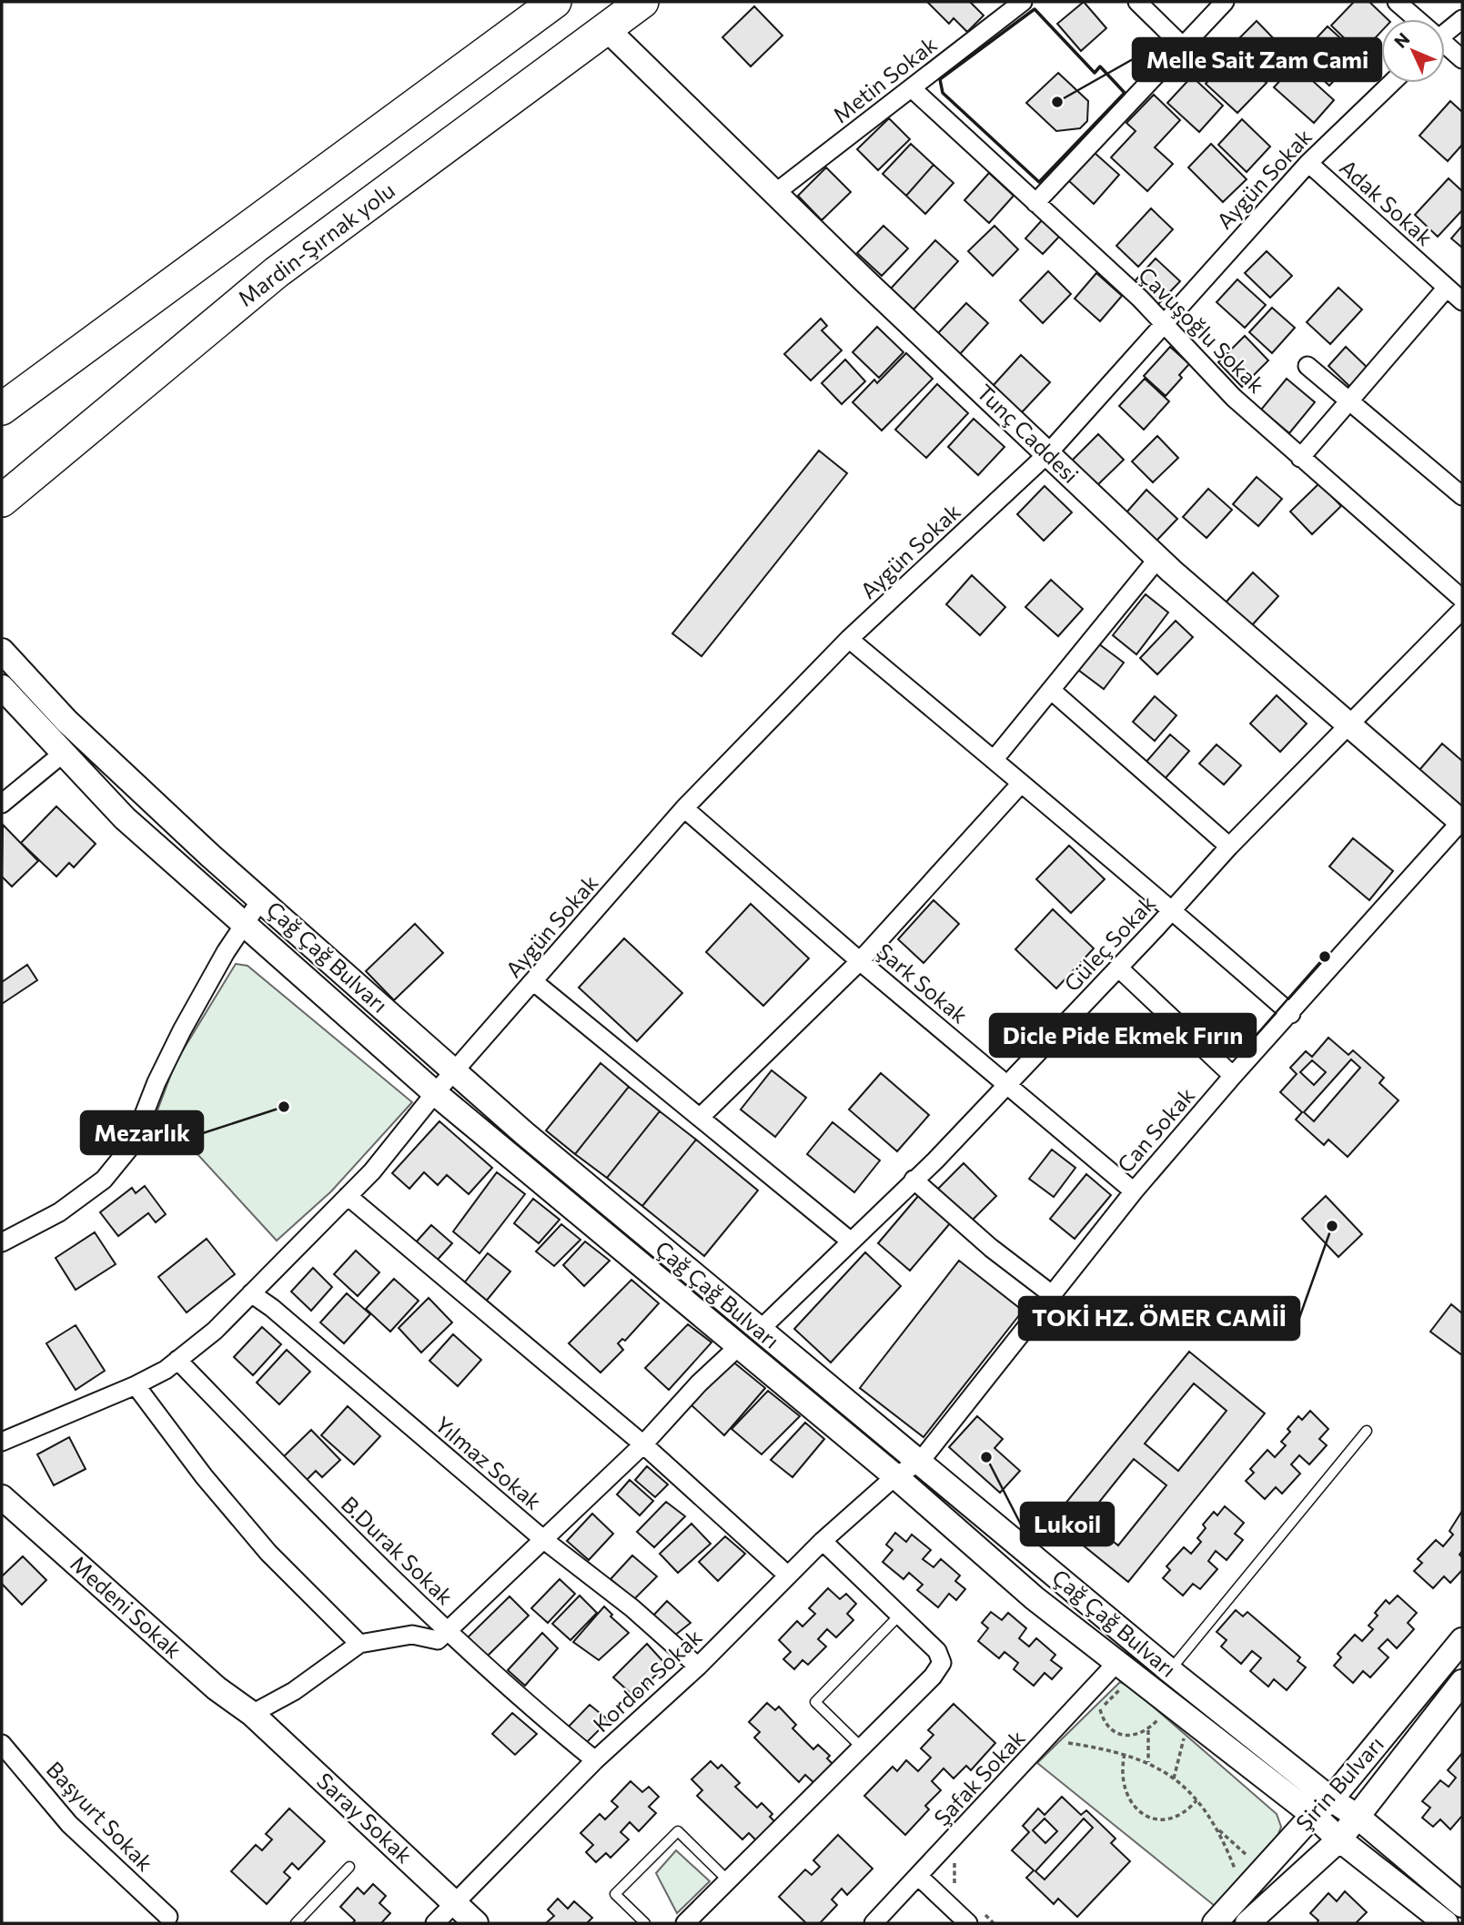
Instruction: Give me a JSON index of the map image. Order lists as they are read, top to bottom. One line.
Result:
{"streets":{"highway":["Mardin-Şırnak yolu"],"main road":["Tunç Caddesi","Çağ Çağ Bulvarı","Medeni Sokak","Şirin Bulvarı","Saray Sokak"],"street":["Metin Sokak","Aygün Sokak","Adak Sokak","Çavuşoğlu Sokak","Güleç Sokak","Şark Sokak","Can Sokak","Yılmaz Sokak","B.Durak Sokak","Kordon Sokak","Şafak Sokak","Başyurt Sokak"]},"crossings":[["Metin Sokak","Çavuşoğlu Sokak"],["Metin Sokak","Tunç Caddesi"],["Aygün Sokak","Adak Sokak"],["Aygün Sokak","Çavuşoğlu Sokak"],["Aygün Sokak","Tunç Caddesi"],["Aygün Sokak","Çağ Çağ Bulvarı"],["Aygün Sokak","Şark Sokak"],["Aygün Sokak","Yılmaz Sokak"],["Aygün Sokak","B.Durak Sokak"],["Mardin-Şırnak yolu","Tunç Caddesi"],["Tunç Caddesi","Güleç Sokak"],["Tunç Caddesi","Can Sokak"],["Güleç Sokak","Çağ Çağ Bulvarı"],["Güleç Sokak","Şark Sokak"],["Çağ Çağ Bulvarı","Can Sokak"],["Çağ Çağ Bulvarı","Kordon Sokak"],["Çağ Çağ Bulvarı","Şafak Sokak"],["Çağ Çağ Bulvarı","Şirin Bulvarı"],["Şark Sokak","Can Sokak"],["Can Sokak","Kordon Sokak"],["Yılmaz Sokak","Kordon Sokak"],["B.Durak Sokak","Kordon Sokak"],["Medeni Sokak","Saray Sokak"],["Kordon Sokak","Saray Sokak"]],"places":["Melle Sait Zam Cami","Dicle Pide Ekmek Fırın","Mezarlık","TOKİ HZ. ÖMER CAMİİ","Lukoil"],"north":"top left"}
